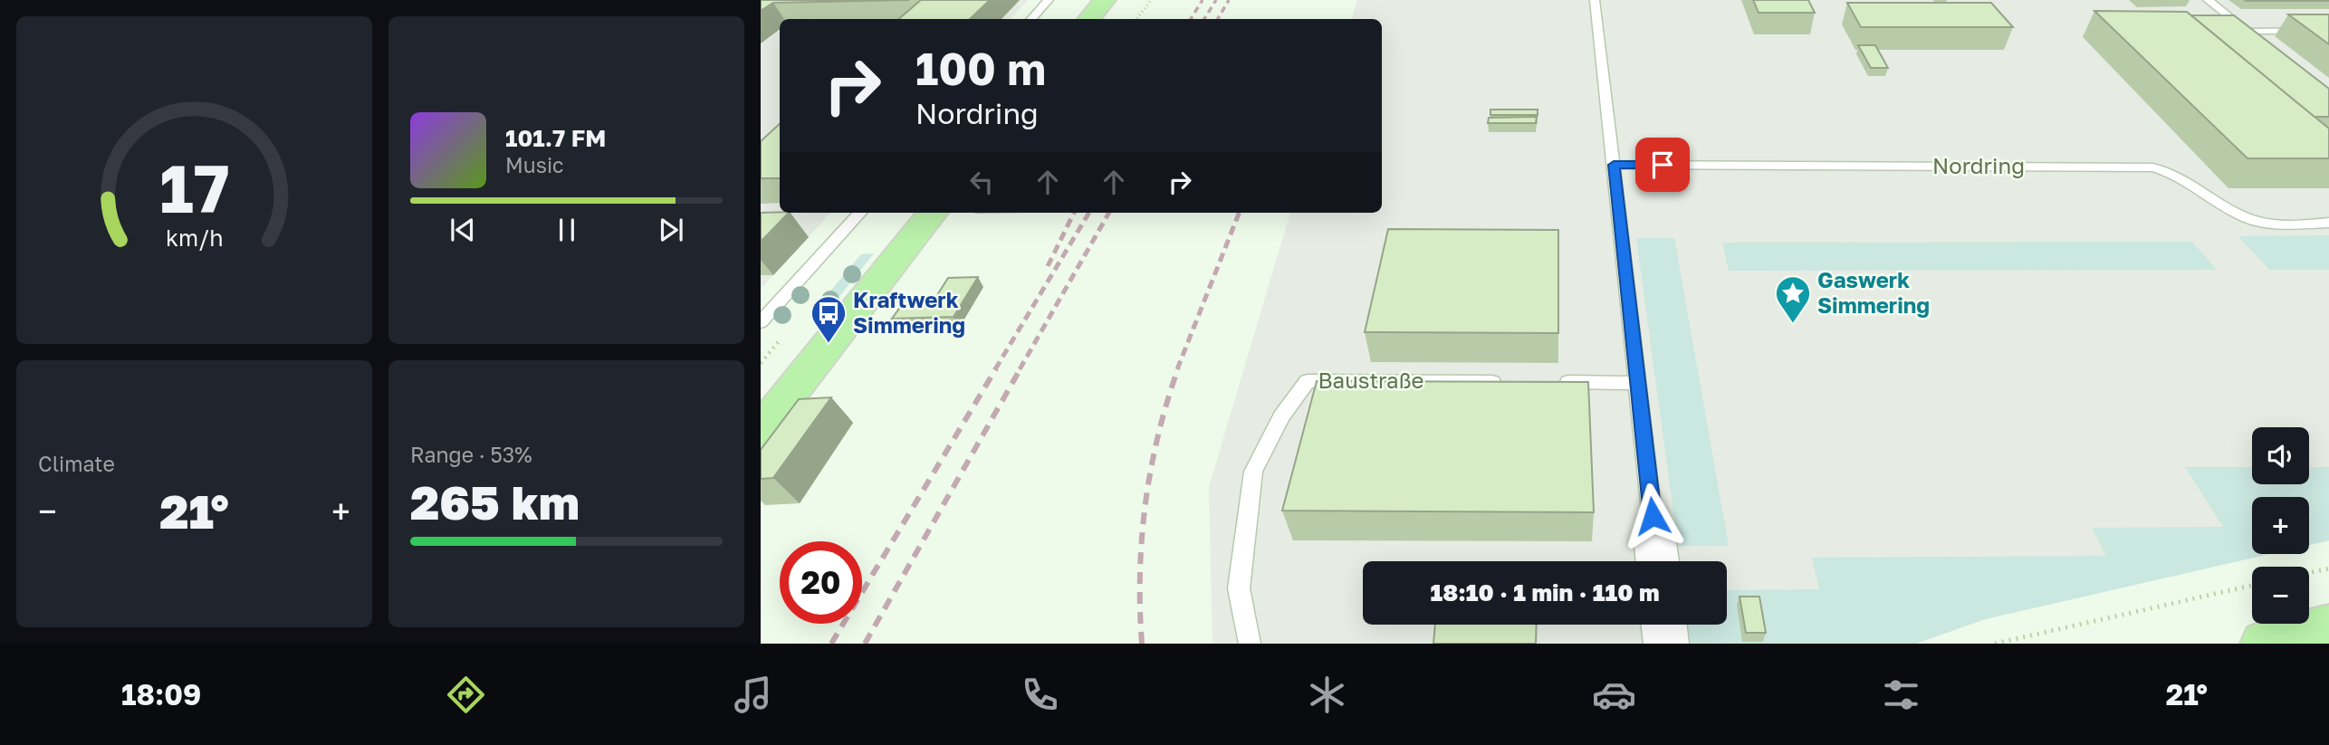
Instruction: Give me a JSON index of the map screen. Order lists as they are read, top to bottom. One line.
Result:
{"streets":{"lane":["Nordring","Baustraße"]},"places":{"place":["Gaswerk Simmering"],"bus stop":["Kraftwerk Simmering"]},"page":{"turn":["100 m","Nordring"],"song":["101.7 FM","Music"],"tile":["Climate",["Range · 53%","265 km"]],"map_buttons":["+","−"],"heat":["−","21°","+"],"limit":"20","trip":"18:10 · 1 min · 110 m","tabs":["18:09","21°"],"gauge":["17","km/h"]}}
